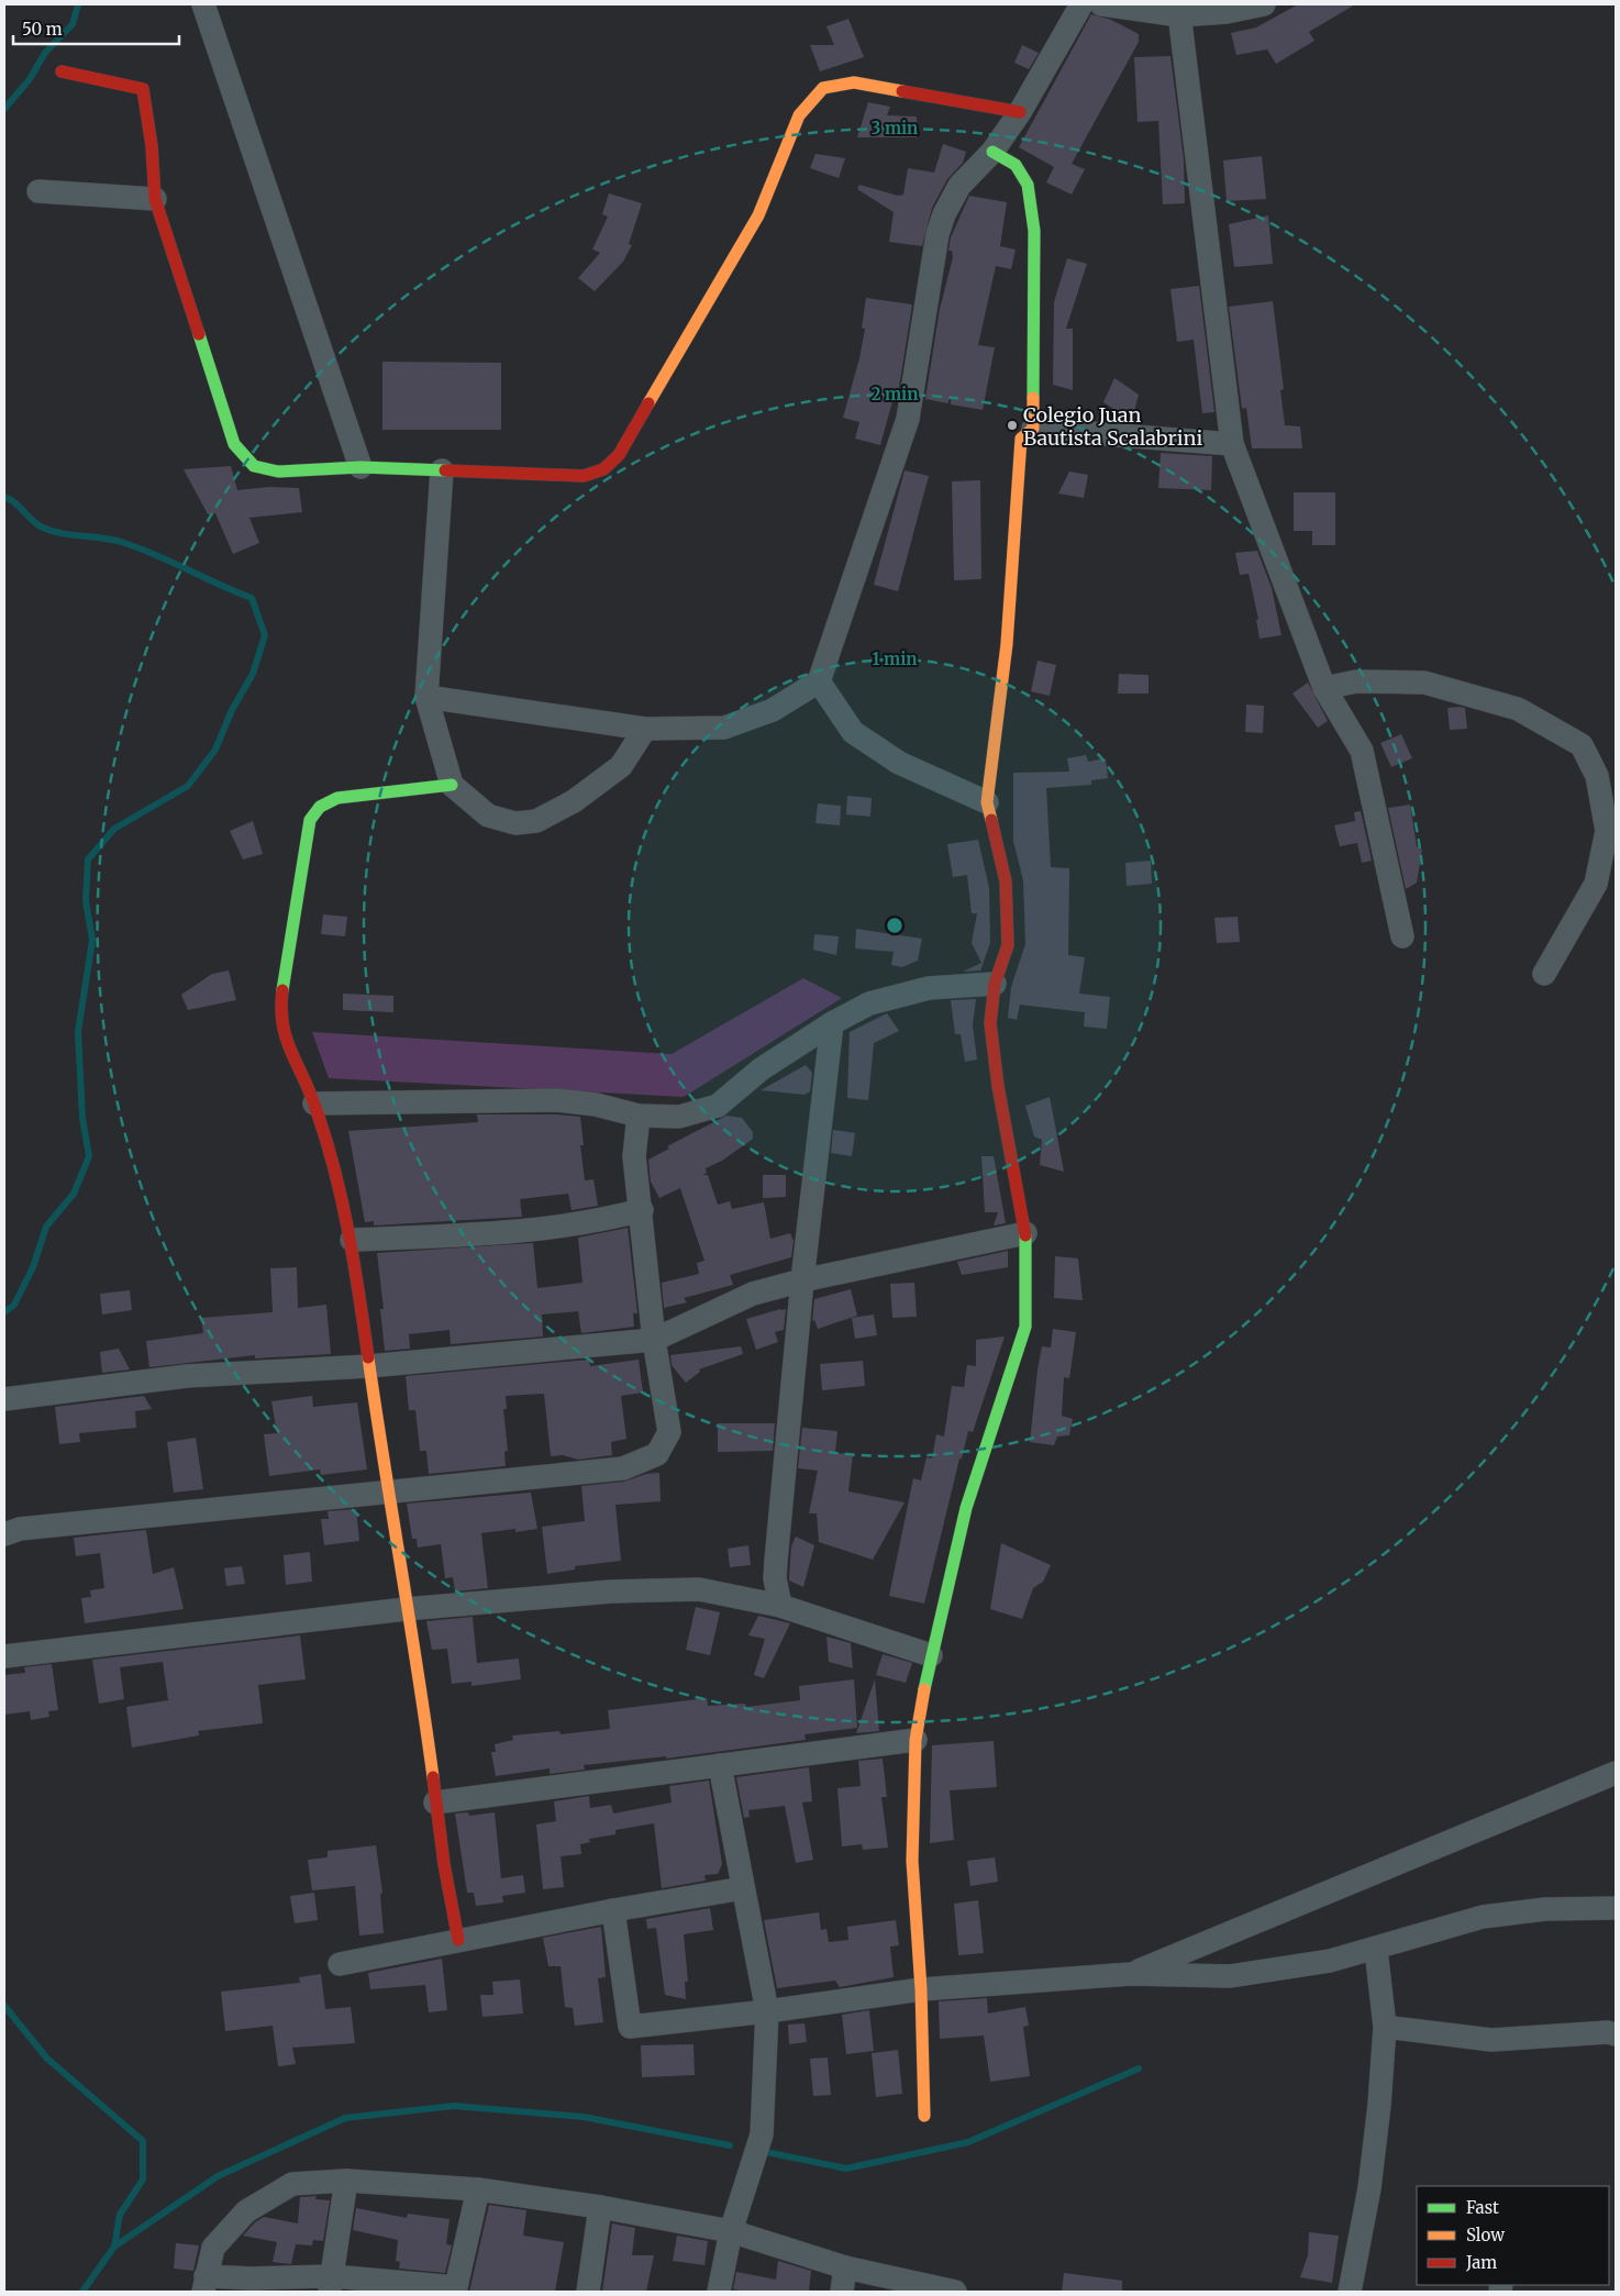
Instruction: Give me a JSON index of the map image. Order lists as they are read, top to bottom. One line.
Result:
{"places":["Colegio Juan Bautista Scalabrini"],"legend":["Fast","Slow","Jam"],"scale_bar":"50 m","rings":["3 min","2 min","1 min"]}
